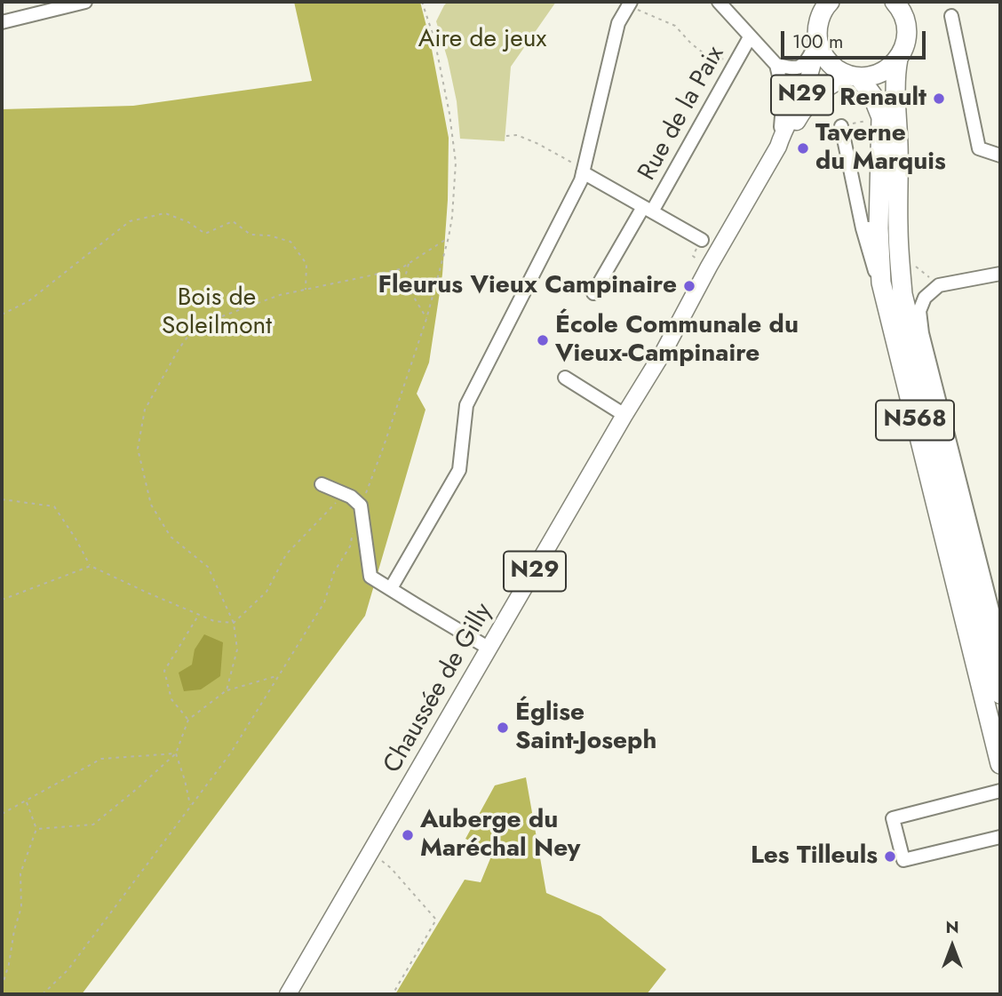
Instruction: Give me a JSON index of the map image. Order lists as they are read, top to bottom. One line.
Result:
{"streets":{"highway":["N568"],"main road":["N29","Chaussée de Gilly"],"street":["Rue de la Paix"]},"crossings":[["N568","Chaussée de Gilly"]],"parks":["Aire de jeux","Bois de Soleilmont"],"places":["Renault","Taverne du Marquis","Fleurus Vieux Campinaire","École Communale du Vieux-Campinaire","Église Saint-Joseph","Auberge du Maréchal Ney","Les Tilleuls"],"scale_bar":"100 m","north":"top"}
